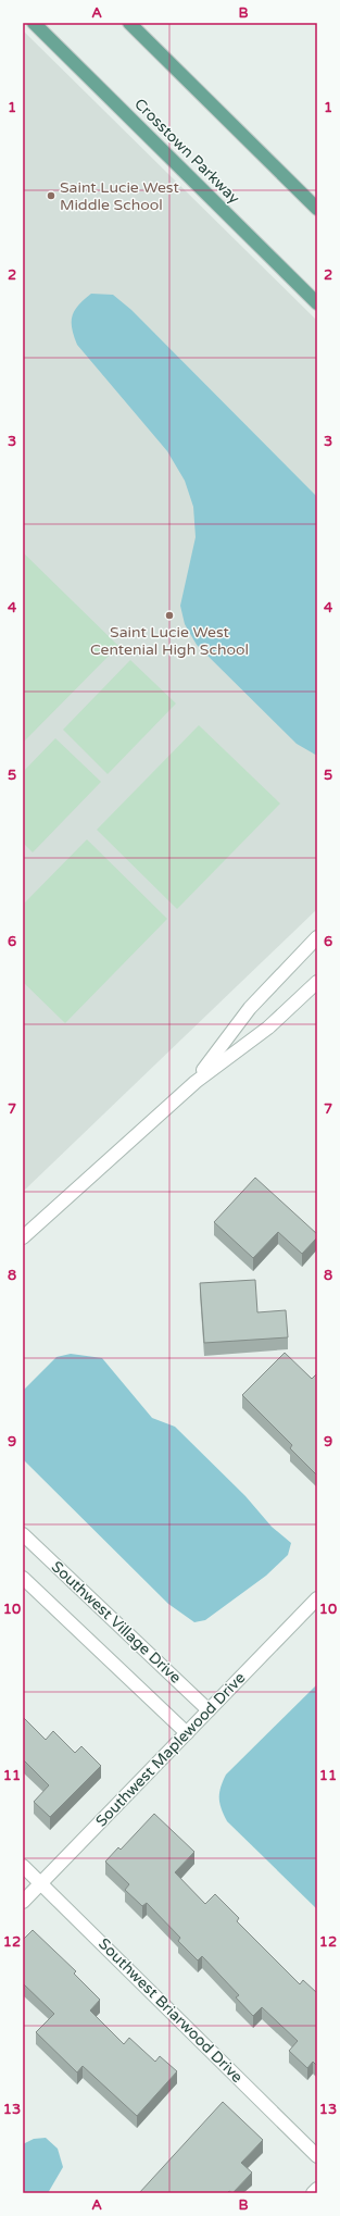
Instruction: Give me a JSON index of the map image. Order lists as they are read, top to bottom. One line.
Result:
{"streets":{"main road":["Crosstown Parkway"],"street":["Southwest Village Drive","Southwest Maplewood Drive","Southwest Briarwood Drive"]},"crossings":[["Southwest Village Drive","Southwest Maplewood Drive"],["Southwest Maplewood Drive","Southwest Briarwood Drive"]],"places":["Saint Lucie West Middle School","Saint Lucie West Centenial High School"],"grid":{"columns":["A","B"],"rows":["1","2","3","4","5","6","7","8","9","10","11","12","13"]}}
